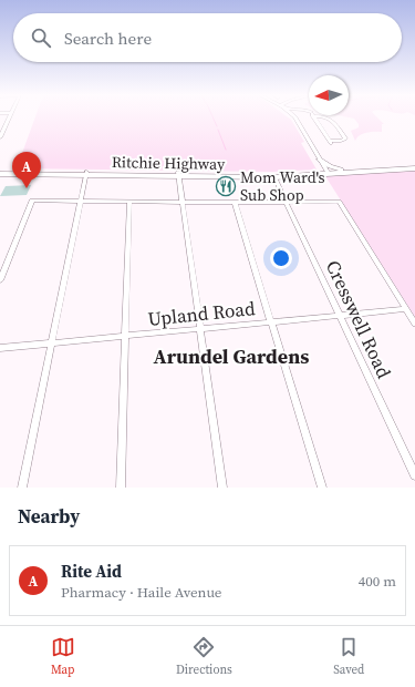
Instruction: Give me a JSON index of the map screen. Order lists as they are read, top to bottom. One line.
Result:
{"streets":{"main road":["Ritchie Highway"],"street":["Upland Road","Cresswell Road"]},"crossings":[["Ritchie Highway","Cresswell Road"],["Upland Road","Cresswell Road"]],"districts":["Arundel Gardens"],"places":{"restaurant":["Mom Ward's Sub Shop"]},"north":"left","page":{"search":"Search here","pins":"A","heading":"Nearby","list":[{"mark":"A","name":"Rite Aid","note":"Pharmacy · Haile Avenue","value":"400 m"}],"nav":["Map","Directions","Saved"]}}
